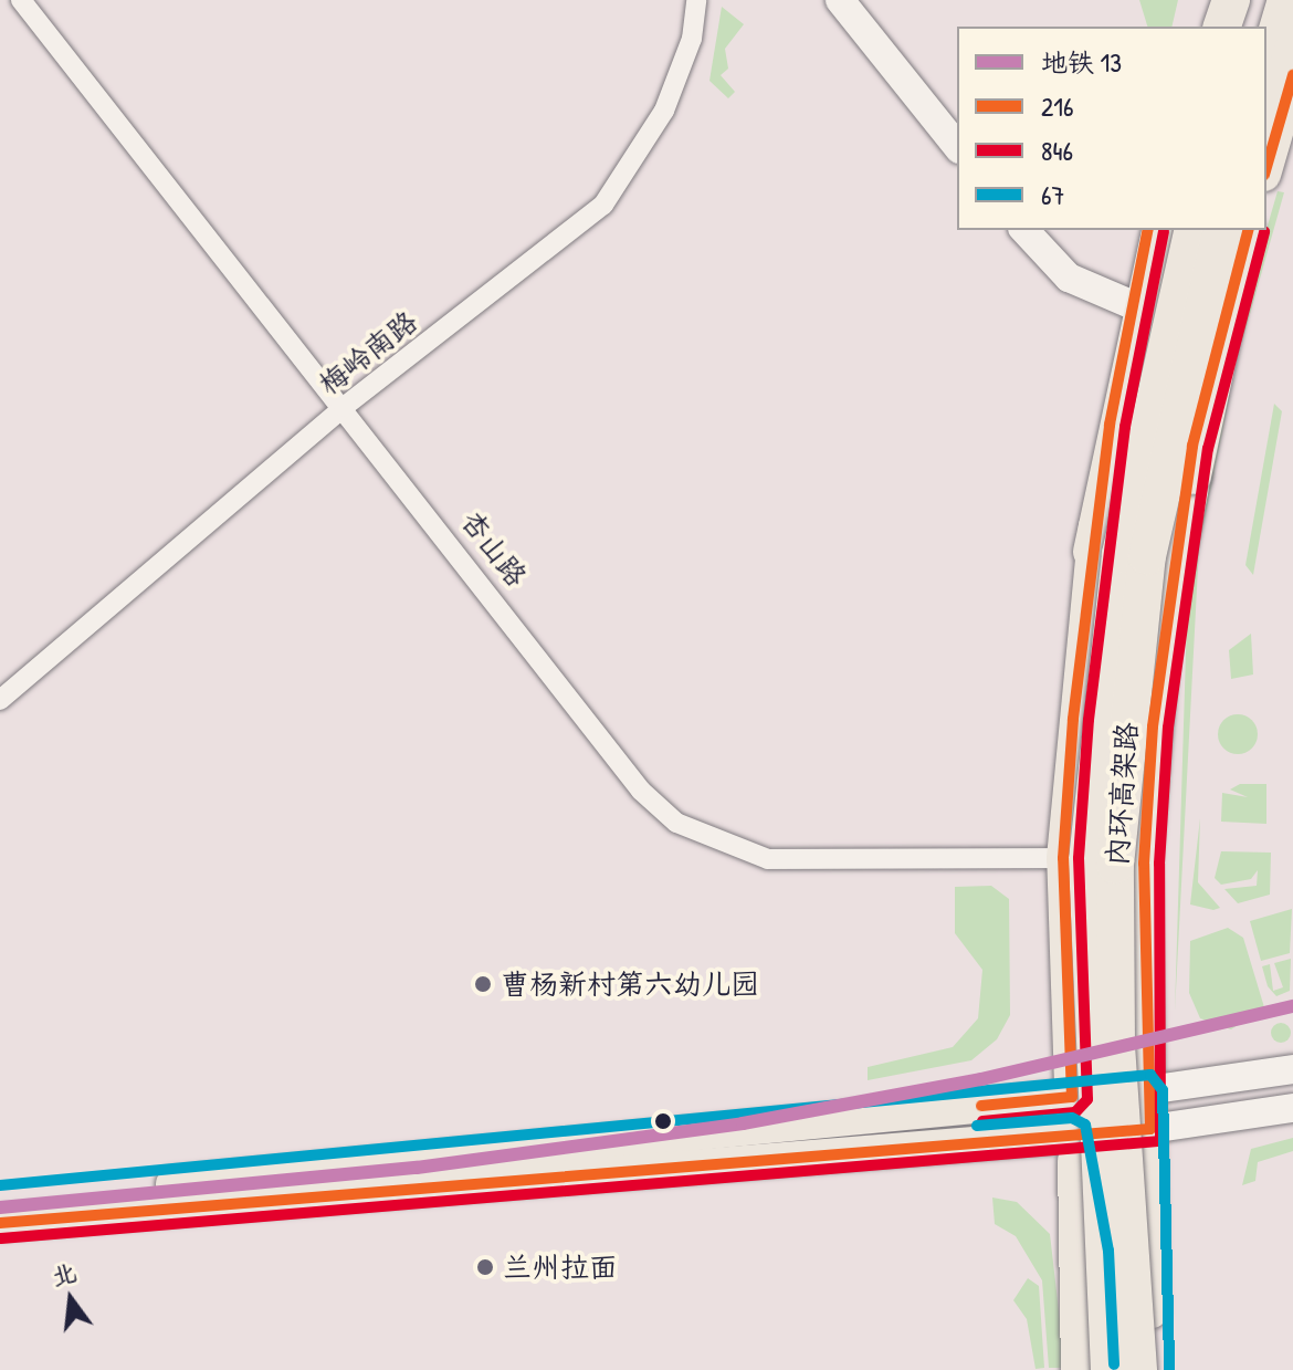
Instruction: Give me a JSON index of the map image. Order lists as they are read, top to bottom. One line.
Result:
{"streets":{"highway":["内环高架路"],"street":["梅岭南路","杏山路"]},"crossings":[["梅岭南路","杏山路"]],"places":["曹杨新村第六幼儿园","兰州拉面"],"lines":["transit line 216","transit line 846","metro line 13","transit line 67"],"legend":["地铁 13","216","846","67"],"north":"top"}
